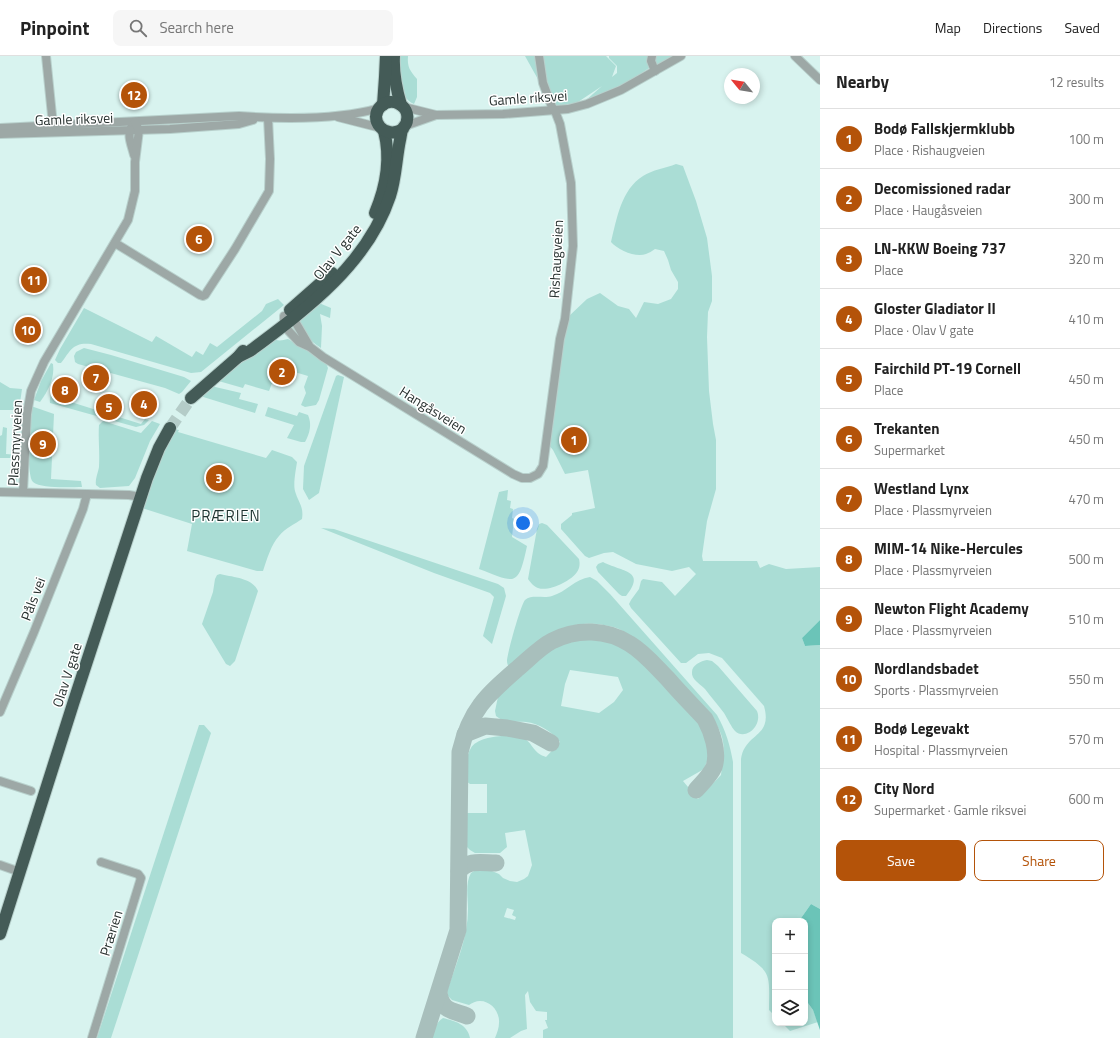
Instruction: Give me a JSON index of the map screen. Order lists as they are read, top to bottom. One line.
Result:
{"streets":{"highway":["Olav V gate"],"street":["Gamle riksvei","Rishaugveien","Hangåsveien","Plassmyrveien","Påls vei","Prærien"]},"crossings":[["Gamle riksvei","Olav V gate"],["Gamle riksvei","Rishaugveien"],["Gamle riksvei","Plassmyrveien"],["Olav V gate","Plassmyrveien"],["Rishaugveien","Hangåsveien"],["Plassmyrveien","Påls vei"]],"districts":["PRÆRIEN"],"north":"top left","page":{"header":"Pinpoint","search":"Search here","nav":["Map","Directions","Saved"],"heading":["Nearby","12 results"],"pins":["12","6","11","10","2","7","8","4","5","1","9","3"],"list":[{"mark":"1","name":"Bodø Fallskjermklubb","note":"Place · Rishaugveien","value":"100 m"},{"mark":"2","name":"Decomissioned radar","note":"Place · Haugåsveien","value":"300 m"},{"mark":"3","name":"LN-KKW Boeing 737","note":"Place","value":"320 m"},{"mark":"4","name":"Gloster Gladiator II","note":"Place · Olav V gate","value":"410 m"},{"mark":"5","name":"Fairchild PT-19 Cornell","note":"Place","value":"450 m"},{"mark":"6","name":"Trekanten","note":"Supermarket","value":"450 m"},{"mark":"7","name":"Westland Lynx","note":"Place · Plassmyrveien","value":"470 m"},{"mark":"8","name":"MIM-14 Nike-Hercules","note":"Place · Plassmyrveien","value":"500 m"},{"mark":"9","name":"Newton Flight Academy","note":"Place · Plassmyrveien","value":"510 m"},{"mark":"10","name":"Nordlandsbadet","note":"Sports · Plassmyrveien","value":"550 m"},{"mark":"11","name":"Bodø Legevakt","note":"Hospital · Plassmyrveien","value":"570 m"},{"mark":"12","name":"City Nord","note":"Supermarket · Gamle riksvei","value":"600 m"}],"buttons":["Save","Share"],"map_buttons":["+","−"]}}
